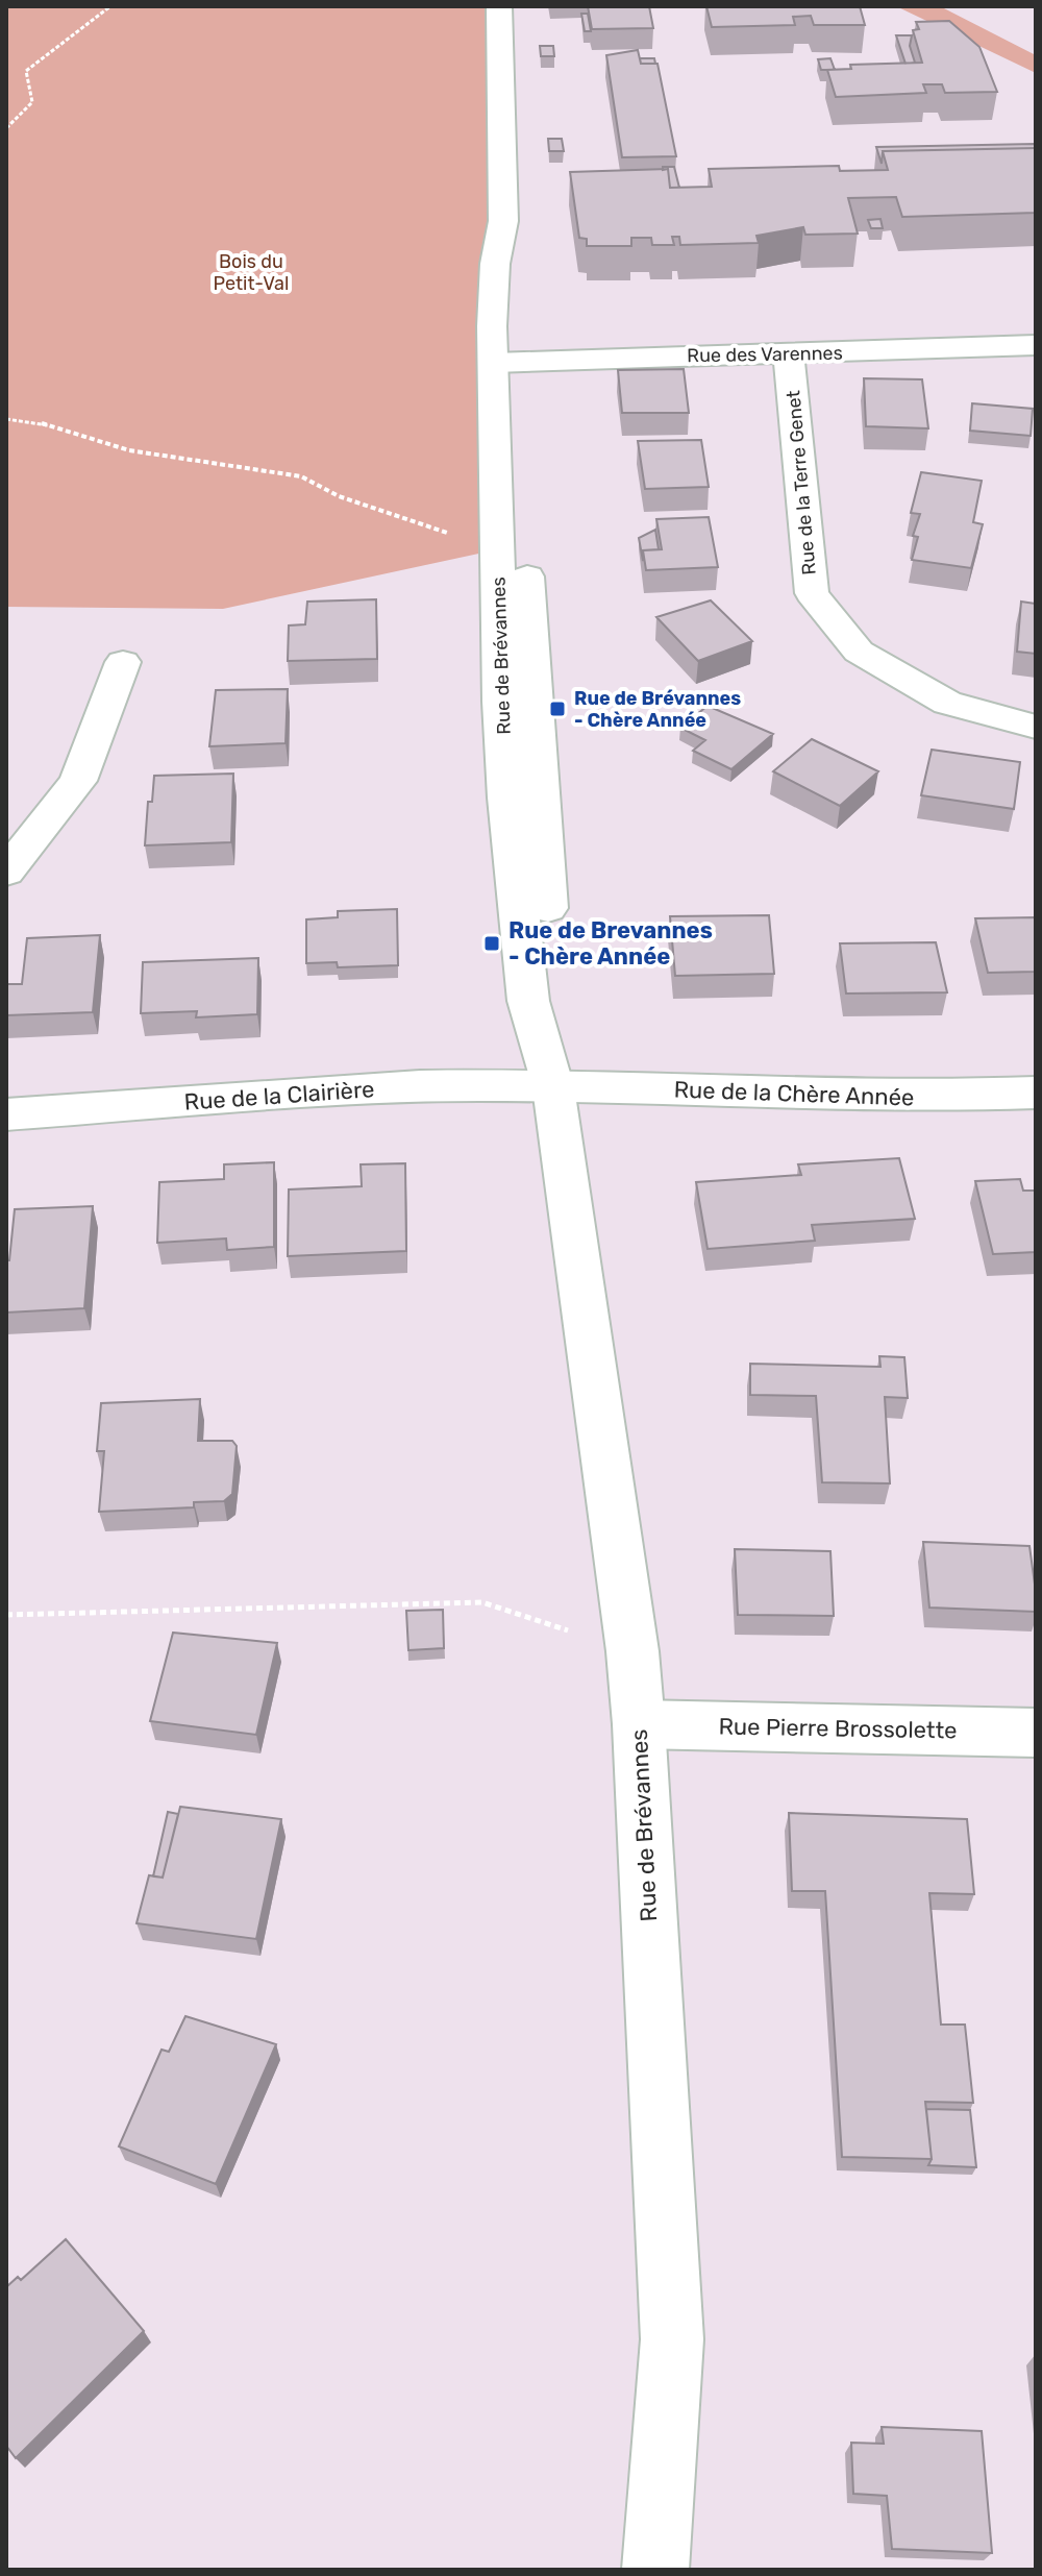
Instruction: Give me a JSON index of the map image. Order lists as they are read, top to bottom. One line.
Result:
{"streets":{"street":["Rue des Varennes","Rue de la Terre Genet","Rue de Brévannes","Rue de la Chère Année","Rue de la Clairière","Rue Pierre Brossolette"]},"crossings":[["Rue des Varennes","Rue de la Terre Genet"],["Rue des Varennes","Rue de Brévannes"],["Rue de Brévannes","Rue de la Chère Année"],["Rue de Brévannes","Rue de la Clairière"],["Rue de Brévannes","Rue Pierre Brossolette"],["Rue de la Chère Année","Rue de la Clairière"]],"parks":["Bois du Petit-Val"],"places":{"transit":["Rue de Brévannes - Chère Année","Rue de Brevannes - Chère Année"]}}
